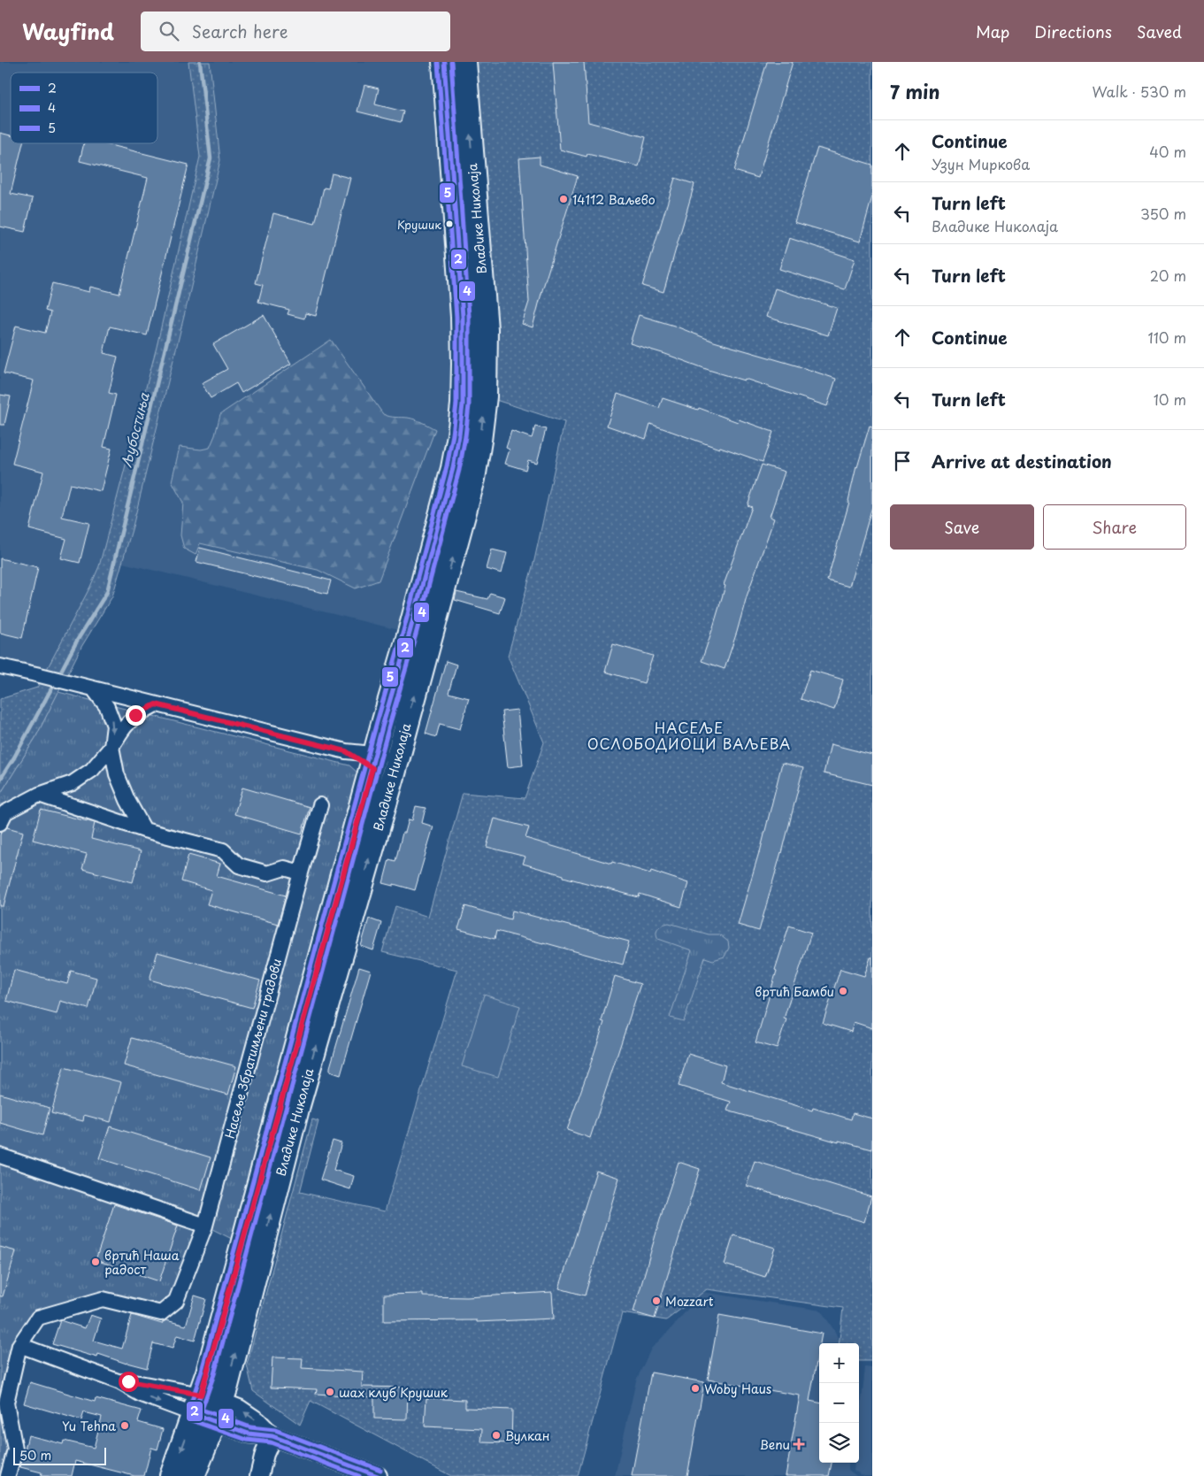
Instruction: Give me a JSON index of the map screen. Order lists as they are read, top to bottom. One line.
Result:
{"streets":{"main road":["Владике Николаја"],"street":["Насеље Збратимљени градови"]},"districts":["НАСЕЉЕ ОСЛОБОДИОЦИ ВАЉЕВА"],"water":["Љубостиња"],"places":{"other":["14112 Ваљево","Крушик","вртић Бамби","вртић Наша радост","Mozzart","Woby Haus","шах клуб Крушик","Yu Tehna","Вулкан"],"health":["Benu"]},"lines":["transit line 2","transit line 4","transit line 5"],"legend":["2","4","5"],"scale_bar":"50 m","page":{"header":"Wayfind","search":"Search here","nav":["Map","Directions","Saved"],"heading":["7 min","Walk · 530 m"],"list":[["Continue","Узун Миркова","40 m"],["Turn left","Владике Николаја","350 m"],["Turn left","20 m"],["Continue","110 m"],["Turn left","10 m"],"Arrive at destination"],"buttons":["Save","Share"],"map_buttons":["+","−"],"scale":"50 m"}}
